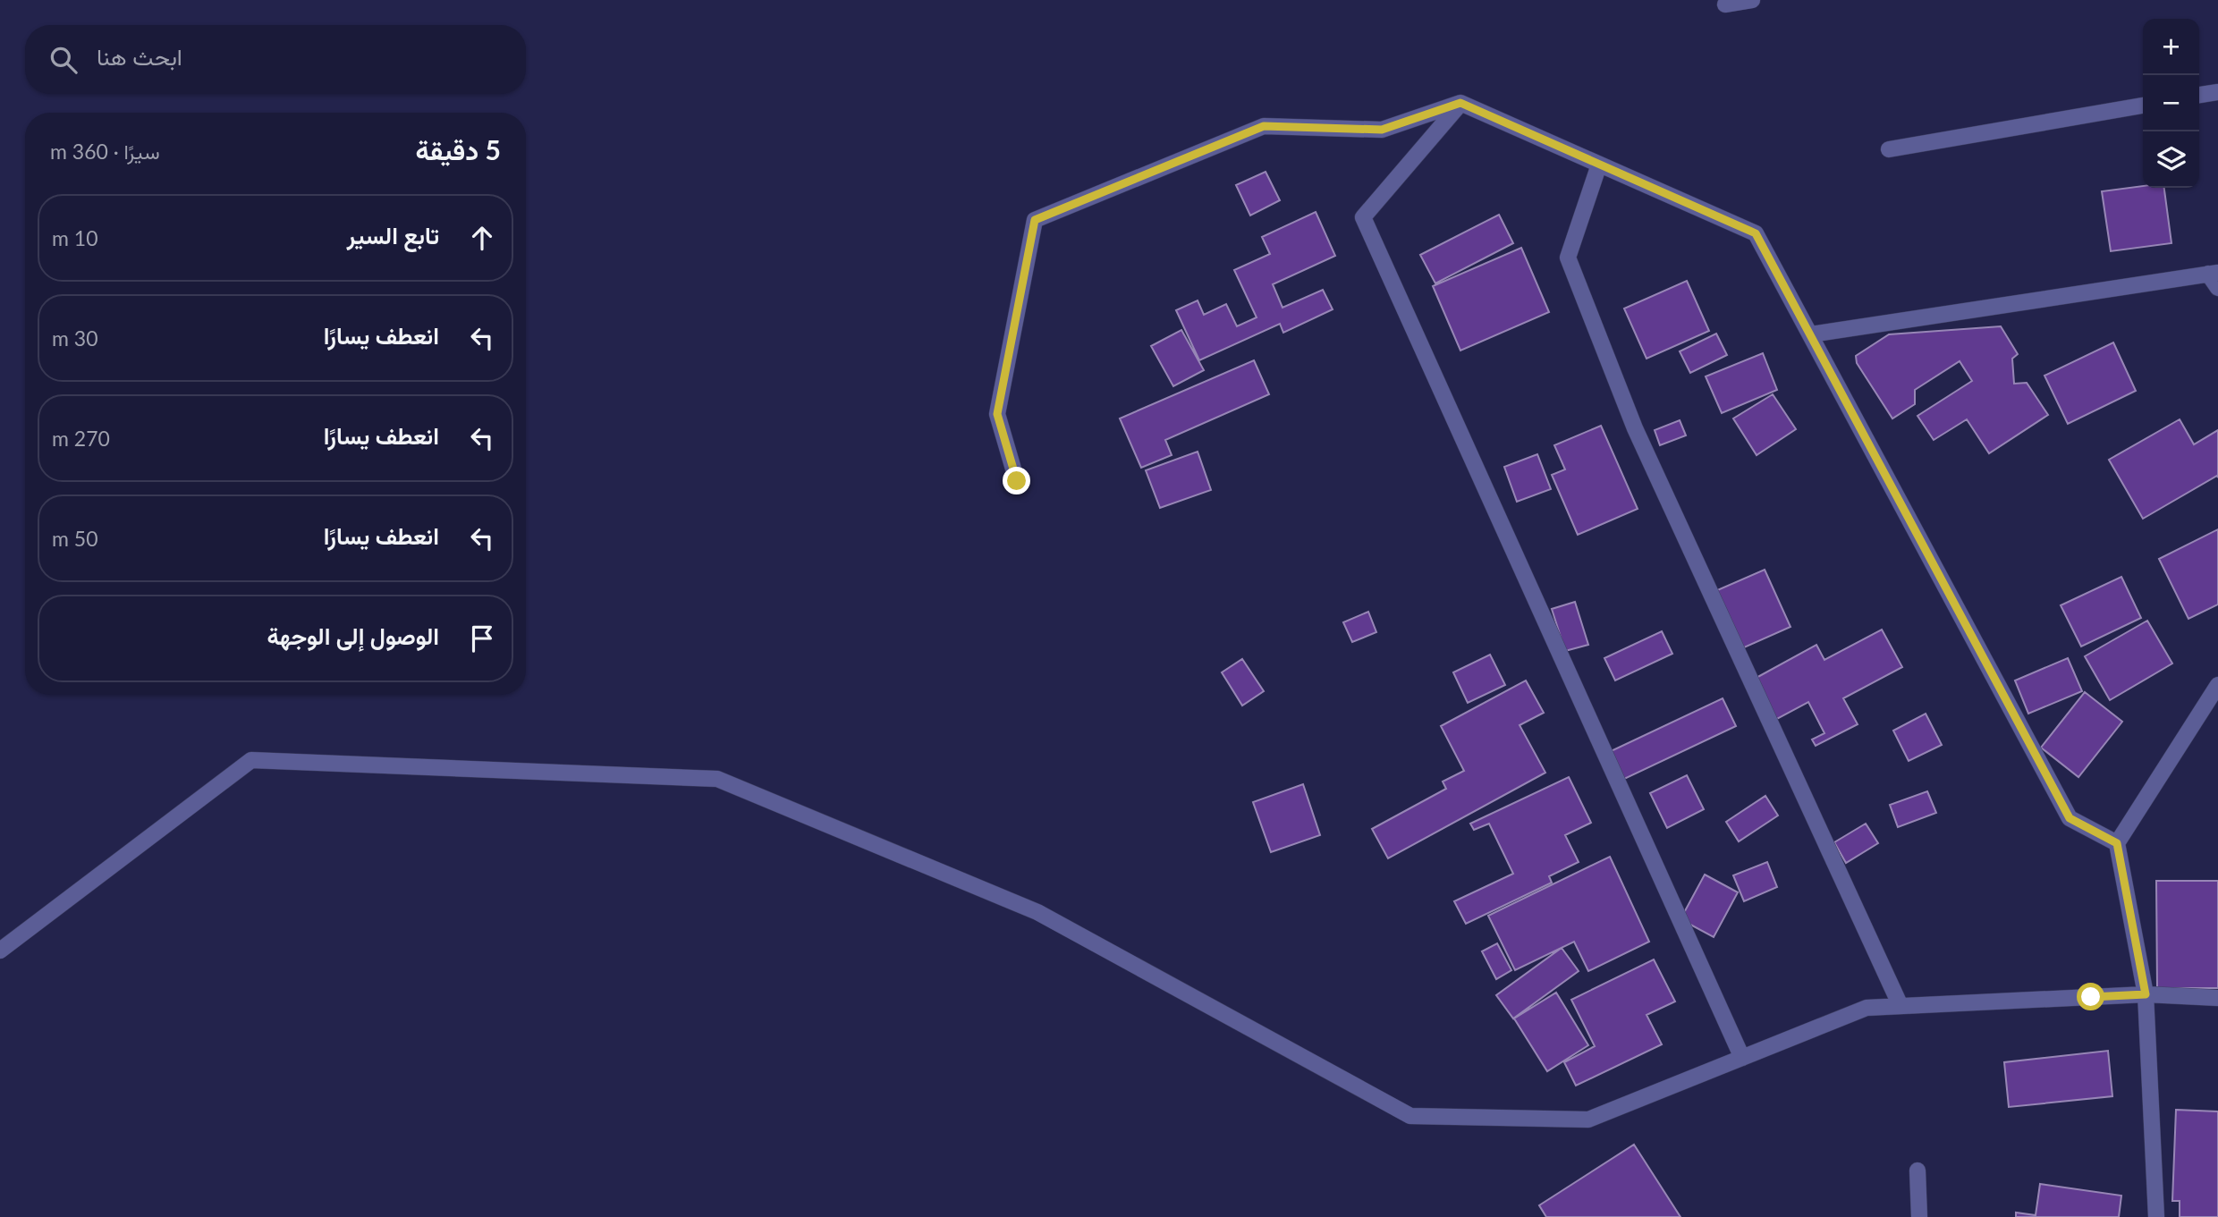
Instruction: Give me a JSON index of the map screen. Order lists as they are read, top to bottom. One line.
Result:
{"page":{"map_buttons":["+","−"],"search":"ابحث هنا","heading":["5 دقيقة","سيرًا · 360 m"],"list":[["تابع السير","10 m"],["انعطف يسارًا","30 m"],["انعطف يسارًا","270 m"],["انعطف يسارًا","50 m"],"الوصول إلى الوجهة"]}}
